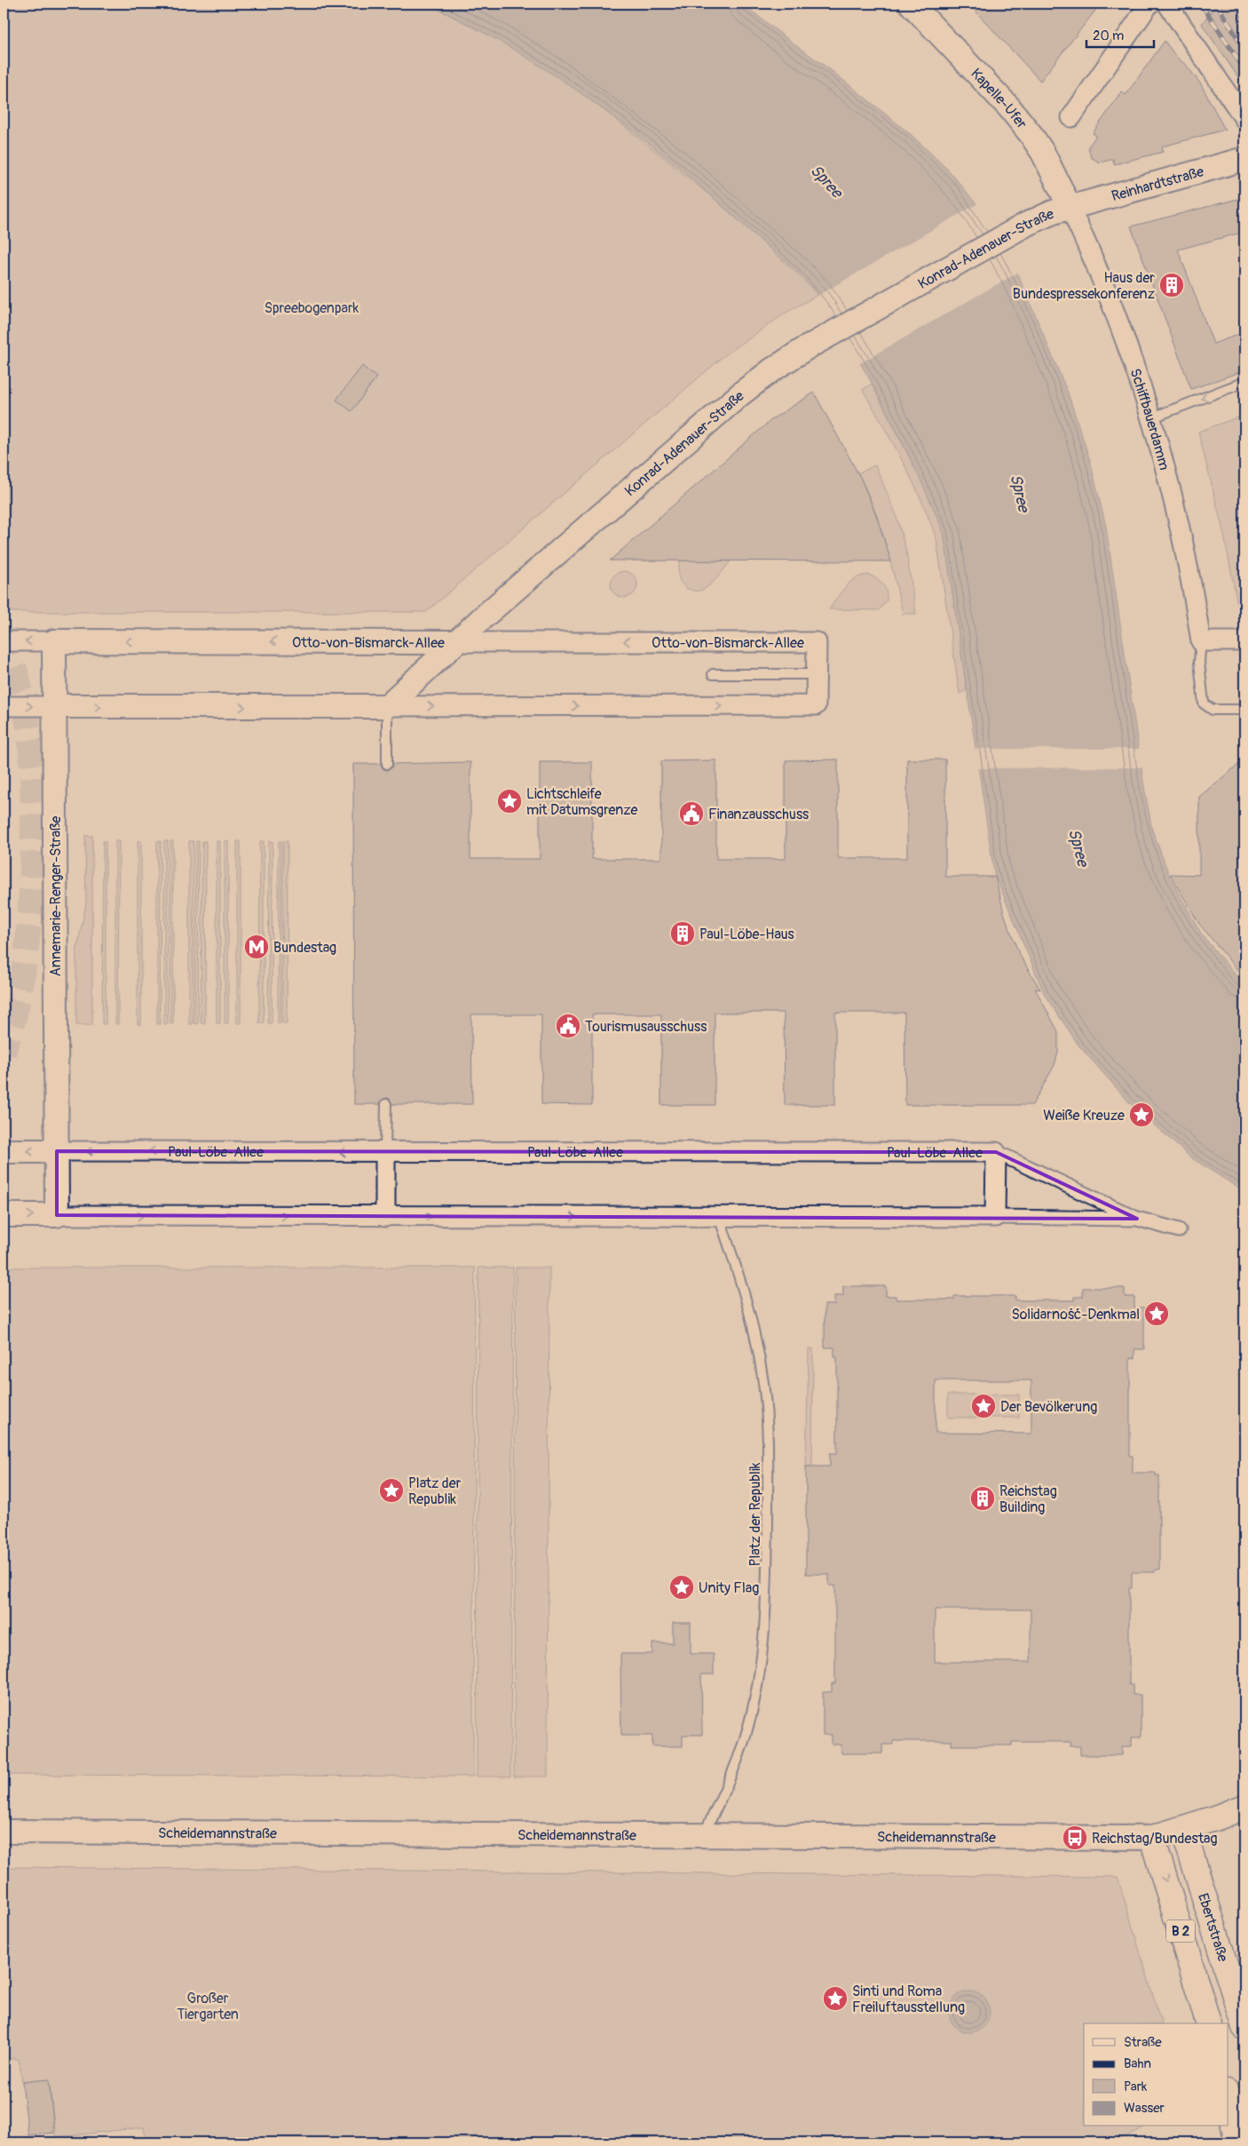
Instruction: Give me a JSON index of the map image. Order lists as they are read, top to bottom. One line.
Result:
{"streets":{"main road":["Ebertstraße","B 2"],"street":["Kapelle-Ufer","Reinhardtstraße","Konrad-Adenauer-Straße","Schiffbauerdamm","Otto-von-Bismarck-Allee","Annemarie-Renger-Straße","Paul-Löbe-Allee","Scheidemannstraße"],"lane":["Platz der Republik"]},"crossings":[["Kapelle-Ufer","Reinhardtstraße"],["Kapelle-Ufer","Konrad-Adenauer-Straße"],["Kapelle-Ufer","Schiffbauerdamm"],["Reinhardtstraße","Konrad-Adenauer-Straße"],["Reinhardtstraße","Schiffbauerdamm"],["Konrad-Adenauer-Straße","Schiffbauerdamm"],["Konrad-Adenauer-Straße","Otto-von-Bismarck-Allee"],["Otto-von-Bismarck-Allee","Annemarie-Renger-Straße"],["Annemarie-Renger-Straße","Paul-Löbe-Allee"],["Platz der Republik","Scheidemannstraße"],["Scheidemannstraße","B 2"]],"water":["Spree"],"parks":["Spreebogenpark","Großer Tiergarten"],"places":{"building":["Haus der Bundespressekonferenz","Paul-Löbe-Haus","Reichstag Building"],"place":["Lichtschleife mit Datumsgrenze","Weiße Kreuze","Solidarność-Denkmal","Der Bevölkerung","Platz der Republik","Unity Flag","Sinti und Roma Freiluftausstellung"],"public building":["Finanzausschuss","Tourismusausschuss"],"metro station":["Bundestag"],"bus stop":["Reichstag/Bundestag"]},"legend":["Straße","Bahn","Park","Wasser"],"scale_bar":"20 m"}
